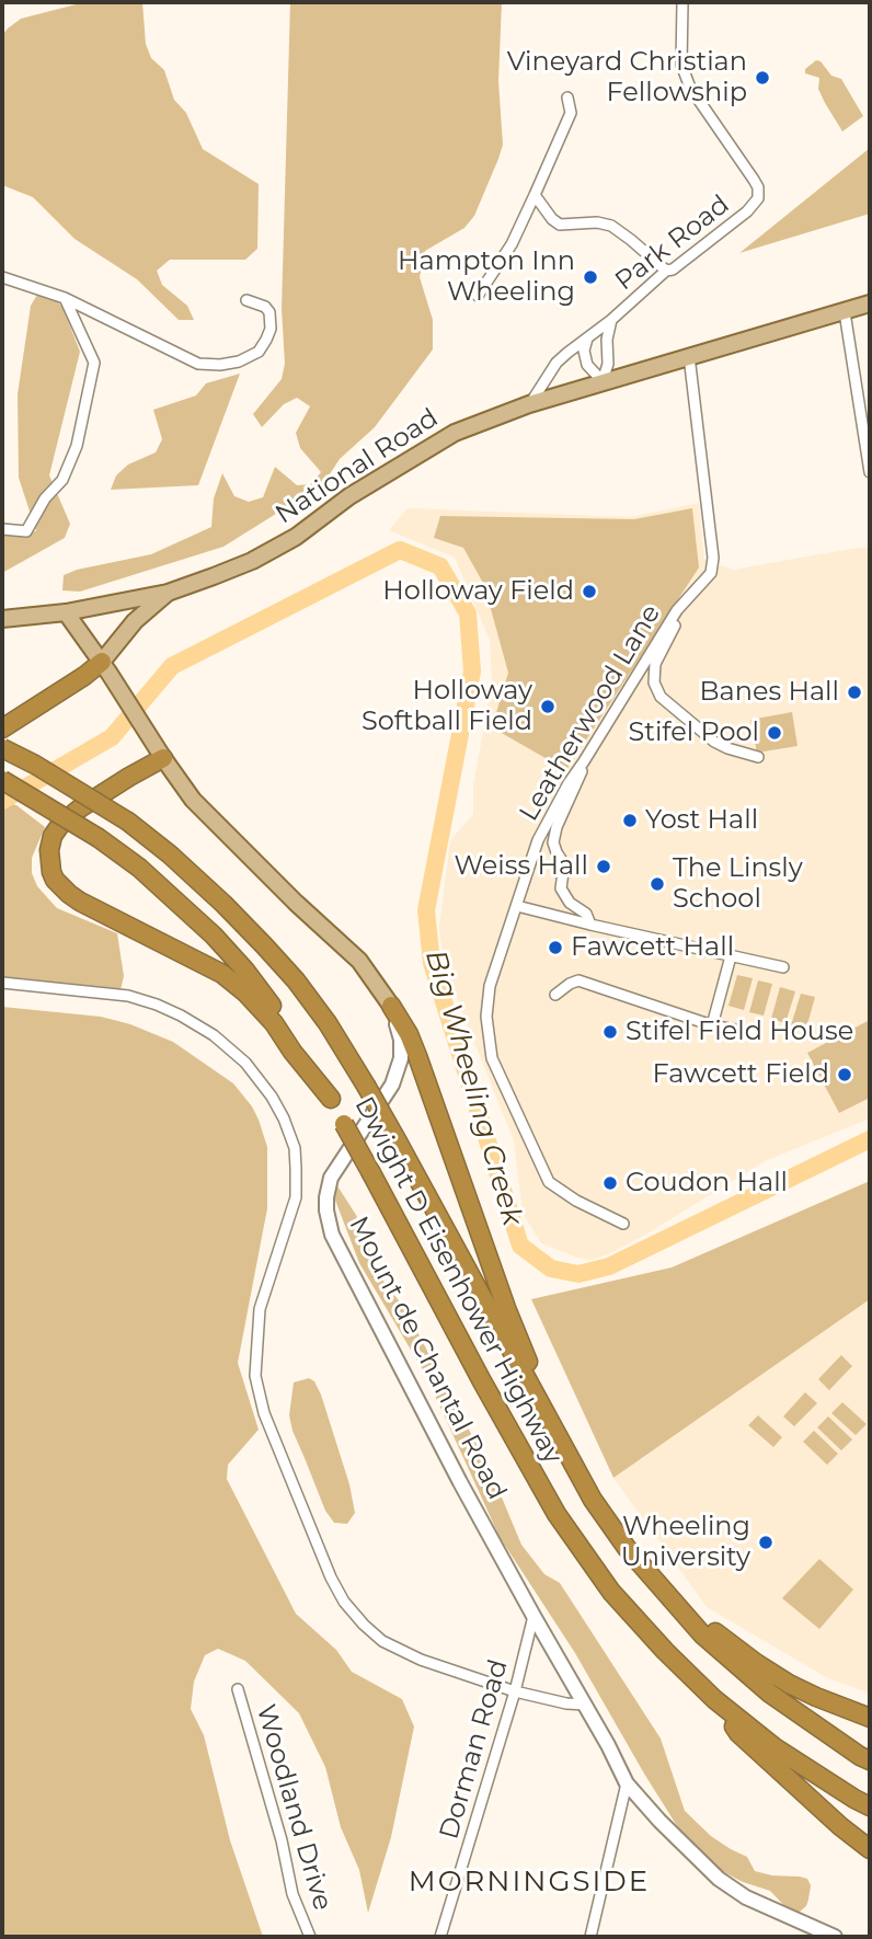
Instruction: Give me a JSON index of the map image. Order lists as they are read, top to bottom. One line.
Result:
{"streets":{"highway":["Dwight D Eisenhower Highway"],"main road":["National Road","Mount de Chantal Road"],"street":["Park Road","Leatherwood Lane","Dorman Road","Woodland Drive"]},"crossings":[["Park Road","National Road"],["National Road","Leatherwood Lane"],["National Road","Mount de Chantal Road"],["Mount de Chantal Road","Dorman Road"]],"districts":["MORNINGSIDE"],"water":["Big Wheeling Creek"],"places":["Vineyard Christian Fellowship","Hampton Inn Wheeling","Holloway Field","Banes Hall","Holloway Softball Field","Stifel Pool","Yost Hall","Weiss Hall","The Linsly School","Fawcett Hall","Stifel Field House","Fawcett Field","Coudon Hall","Wheeling University"]}
